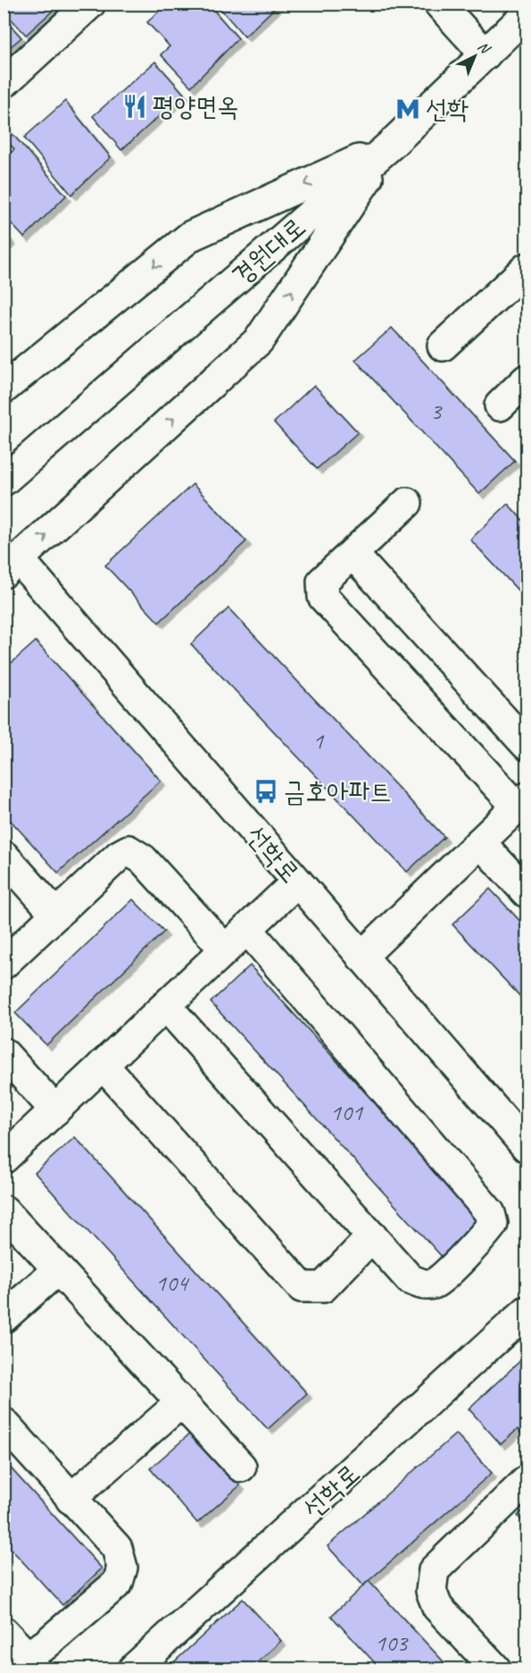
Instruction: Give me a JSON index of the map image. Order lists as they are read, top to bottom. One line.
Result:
{"streets":{"main road":["경원대로","선학로"]},"places":{"restaurant":["평양면옥"],"metro station":["선학"],"bus stop":["금호아파트"]},"house_numbers":["3","1","101","104","103"],"north":"top right"}
